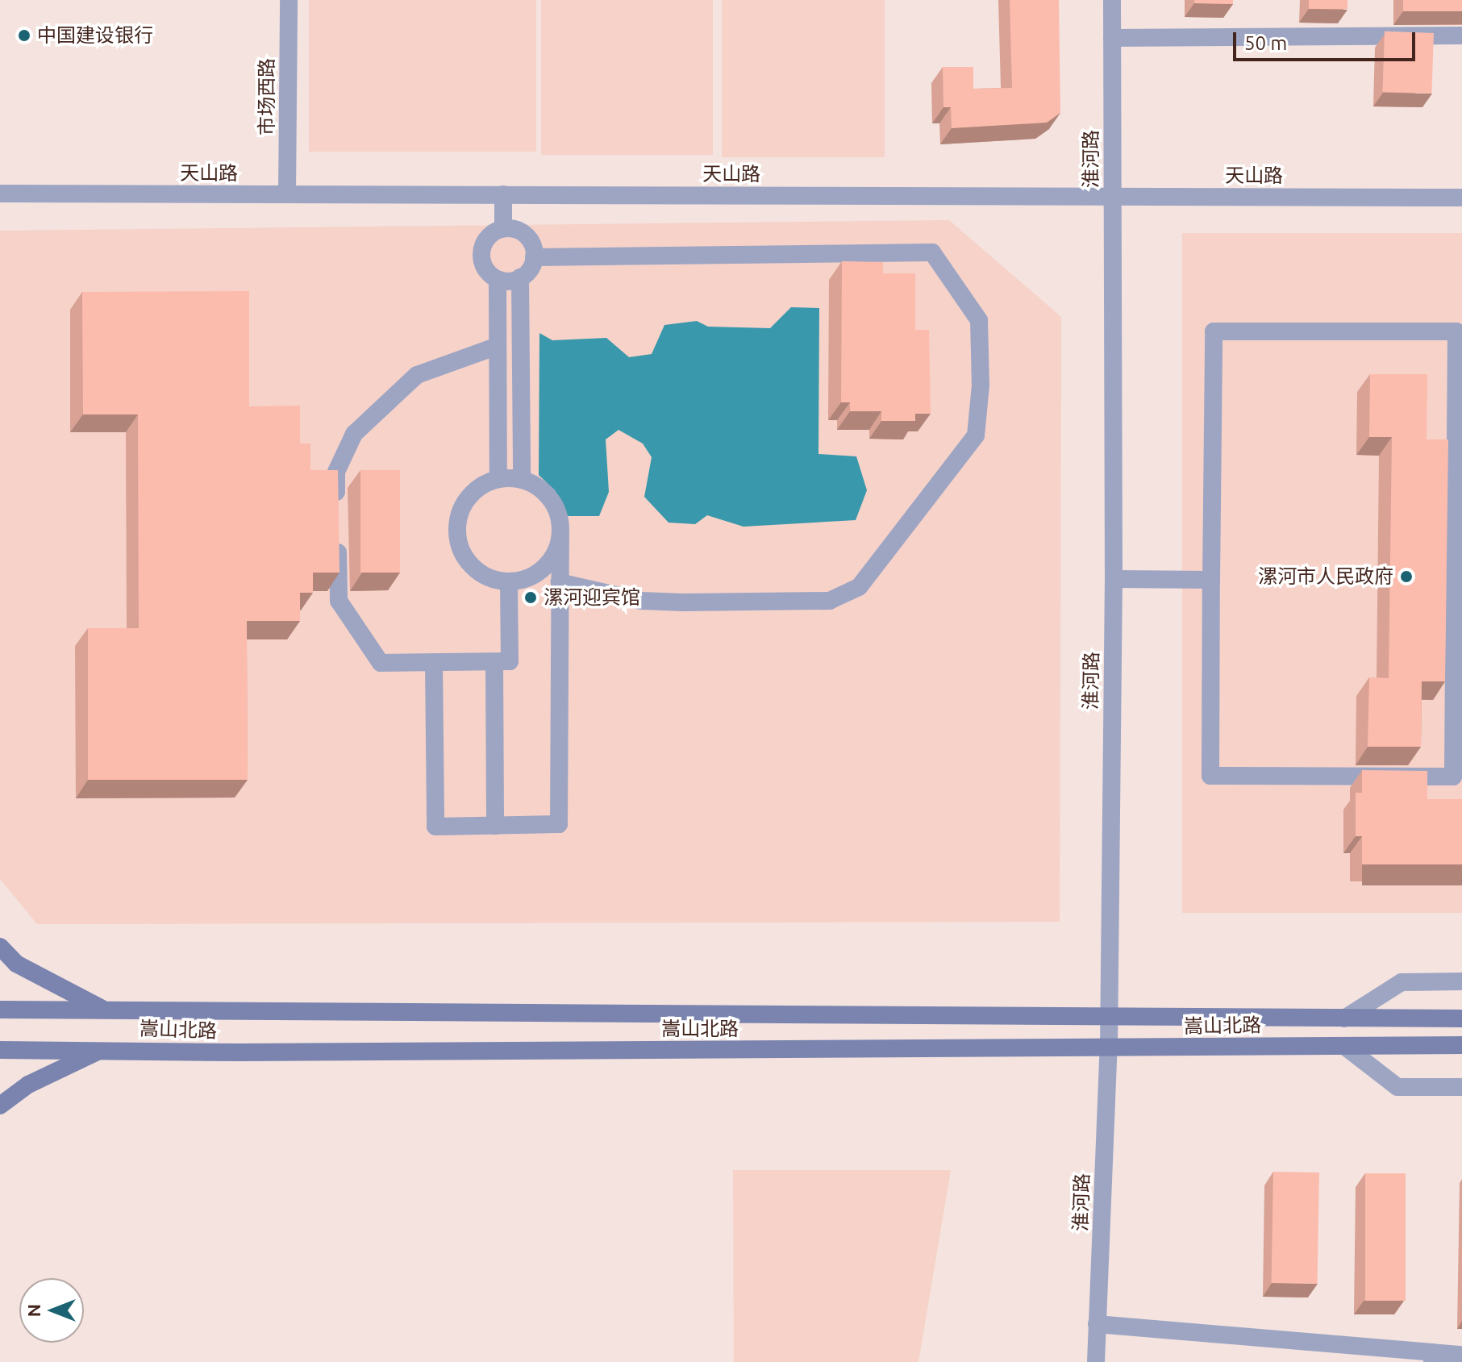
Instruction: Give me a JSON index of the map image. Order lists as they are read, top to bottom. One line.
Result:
{"streets":{"main road":["嵩山北路"],"street":["市场西路","淮河路","天山路"]},"crossings":[["市场西路","天山路"],["淮河路","天山路"],["淮河路","嵩山北路"]],"places":["中国建设银行","漯河市人民政府","漯河迎宾馆"],"scale_bar":"50 m","north":"left"}
